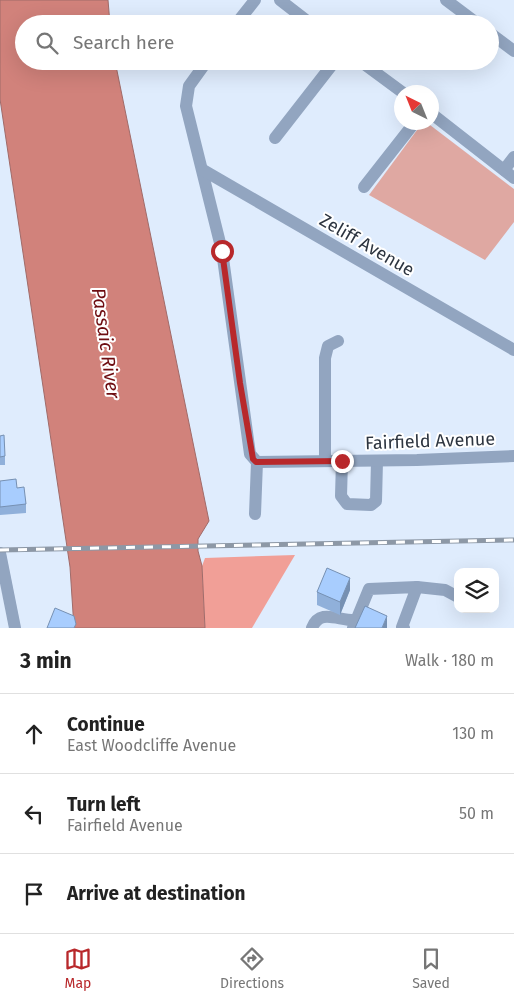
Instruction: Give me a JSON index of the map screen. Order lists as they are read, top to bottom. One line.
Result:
{"streets":{"street":["Zeliff Avenue","Fairfield Avenue"]},"water":["Passaic River"],"north":"top left","page":{"search":"Search here","heading":["3 min","Walk · 180 m"],"list":[["Continue","East Woodcliffe Avenue","130 m"],["Turn left","Fairfield Avenue","50 m"],"Arrive at destination"],"nav":["Map","Directions","Saved"]}}
